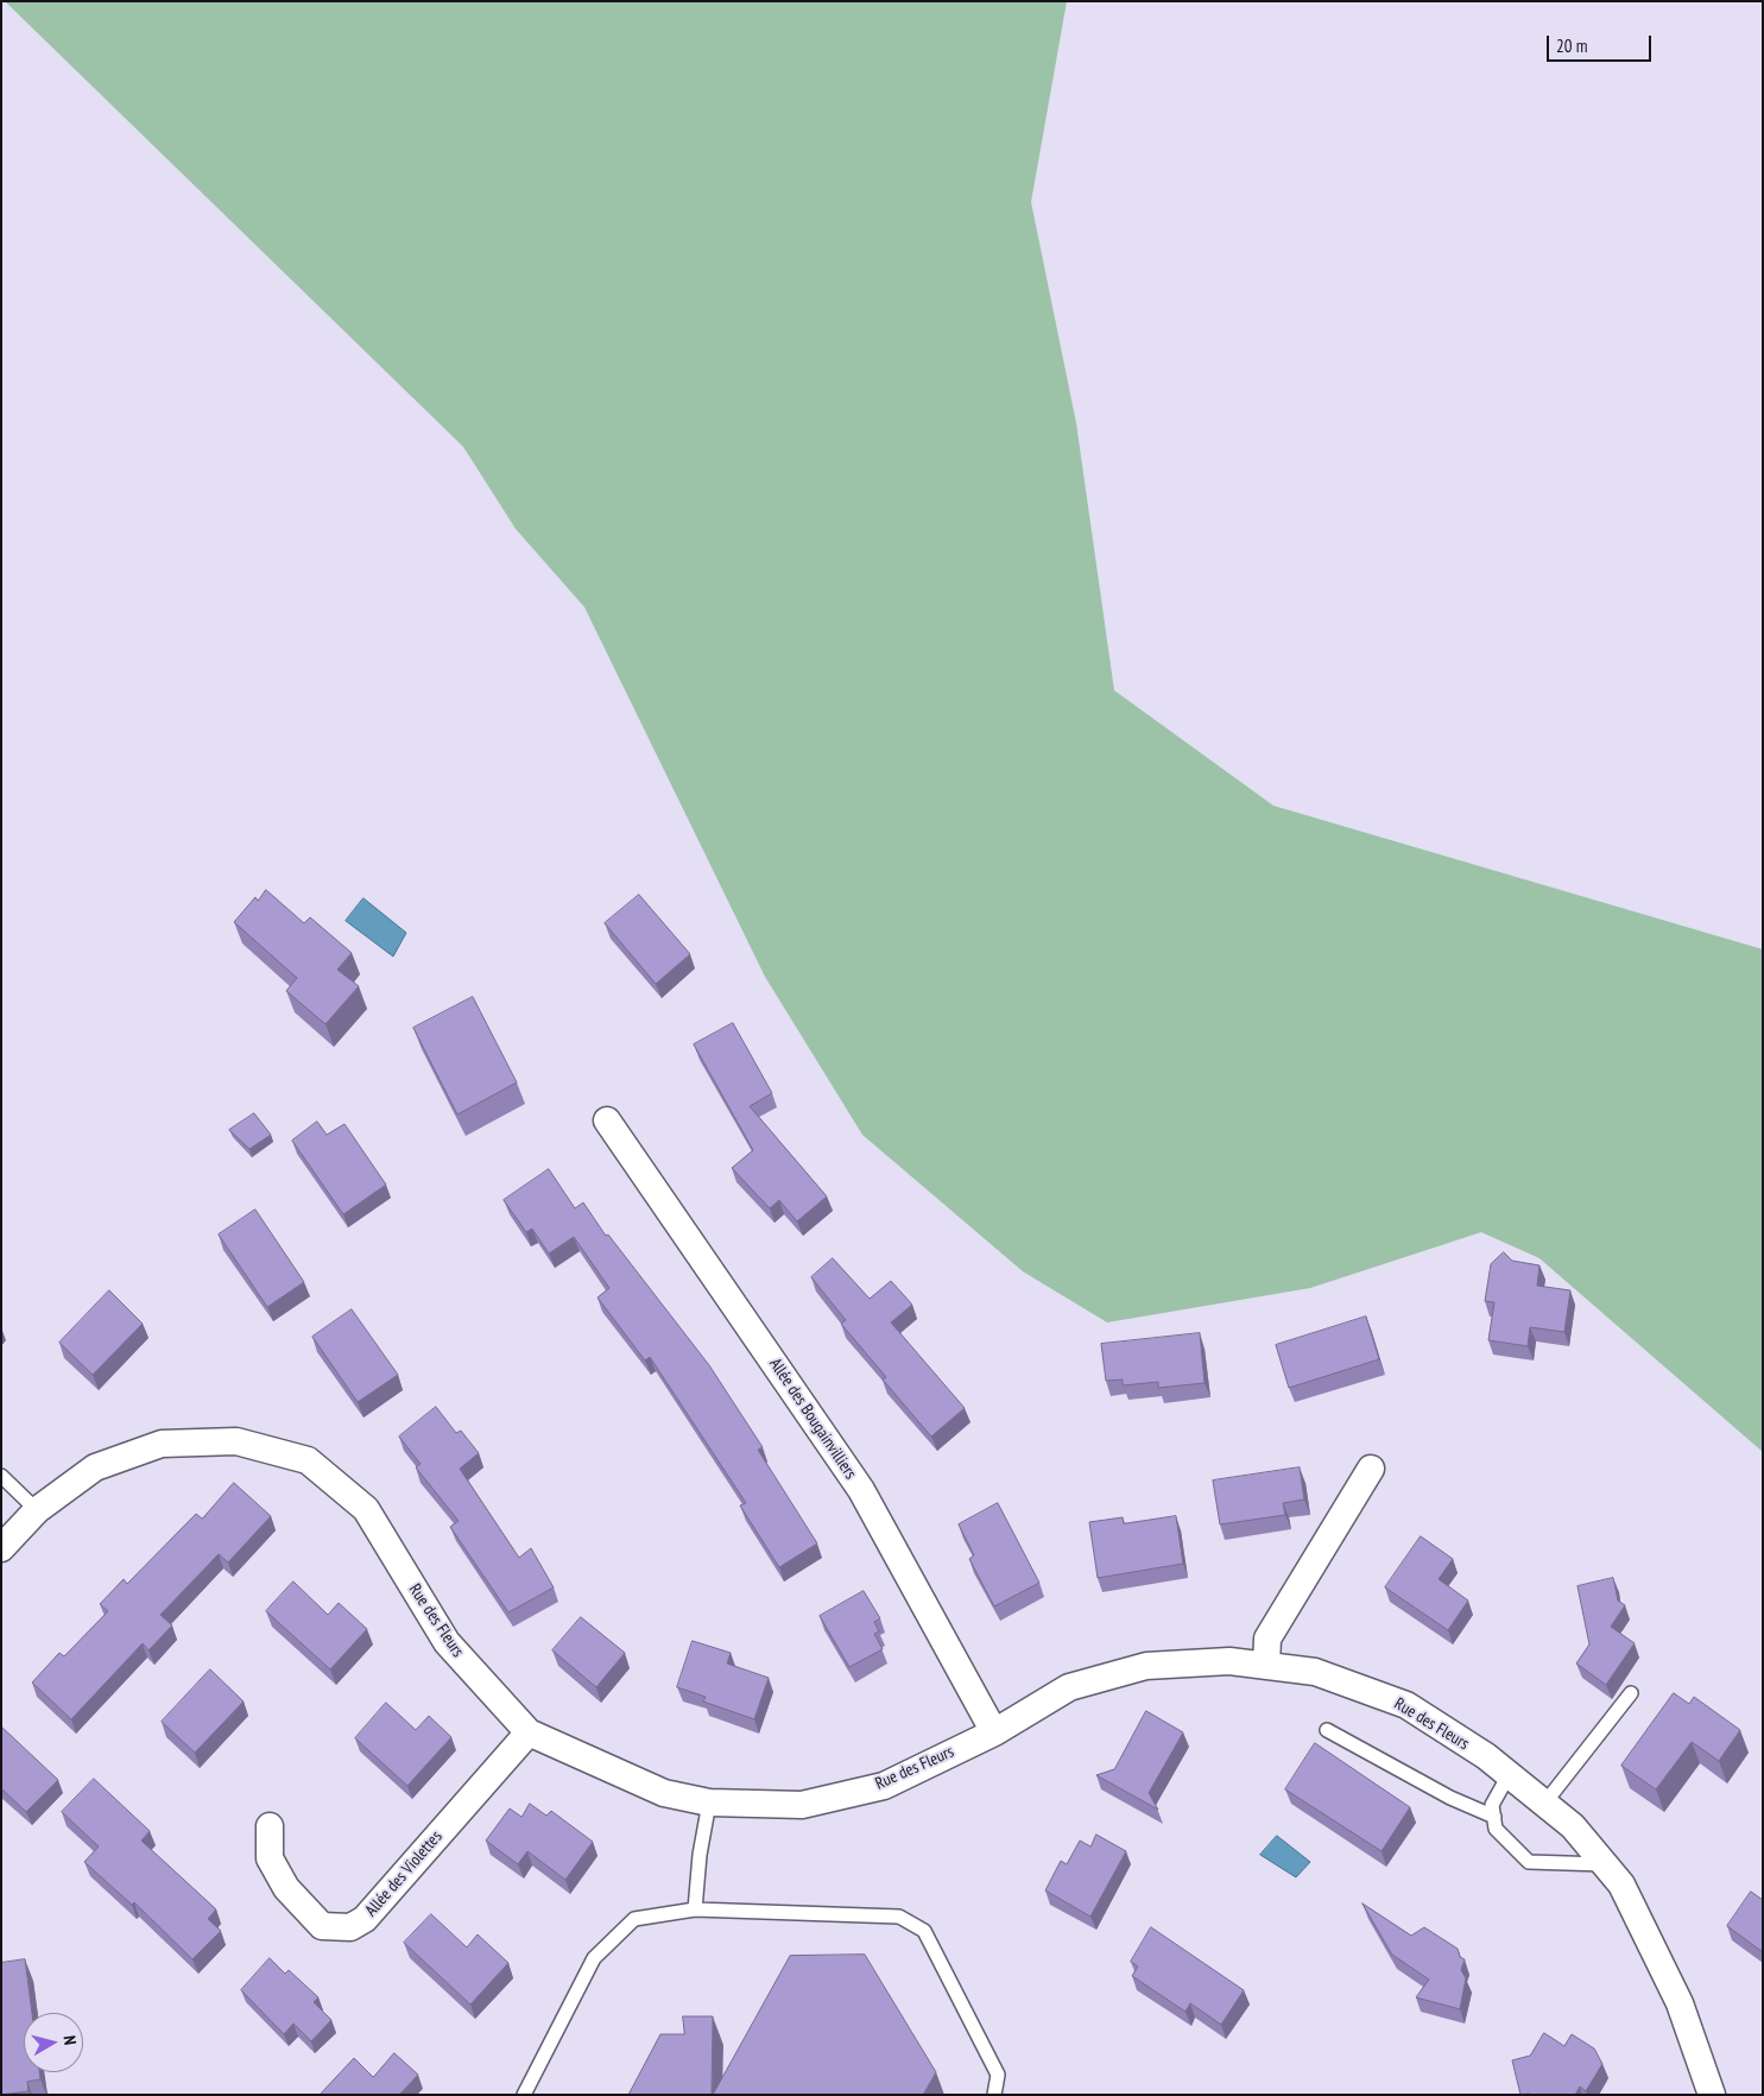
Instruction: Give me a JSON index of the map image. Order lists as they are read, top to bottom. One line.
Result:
{"streets":{"street":["Allée des Bougainvilliers","Rue des Fleurs","Allée des Violettes"]},"crossings":[["Allée des Bougainvilliers","Rue des Fleurs"],["Rue des Fleurs","Allée des Violettes"]],"scale_bar":"20 m","north":"right"}
